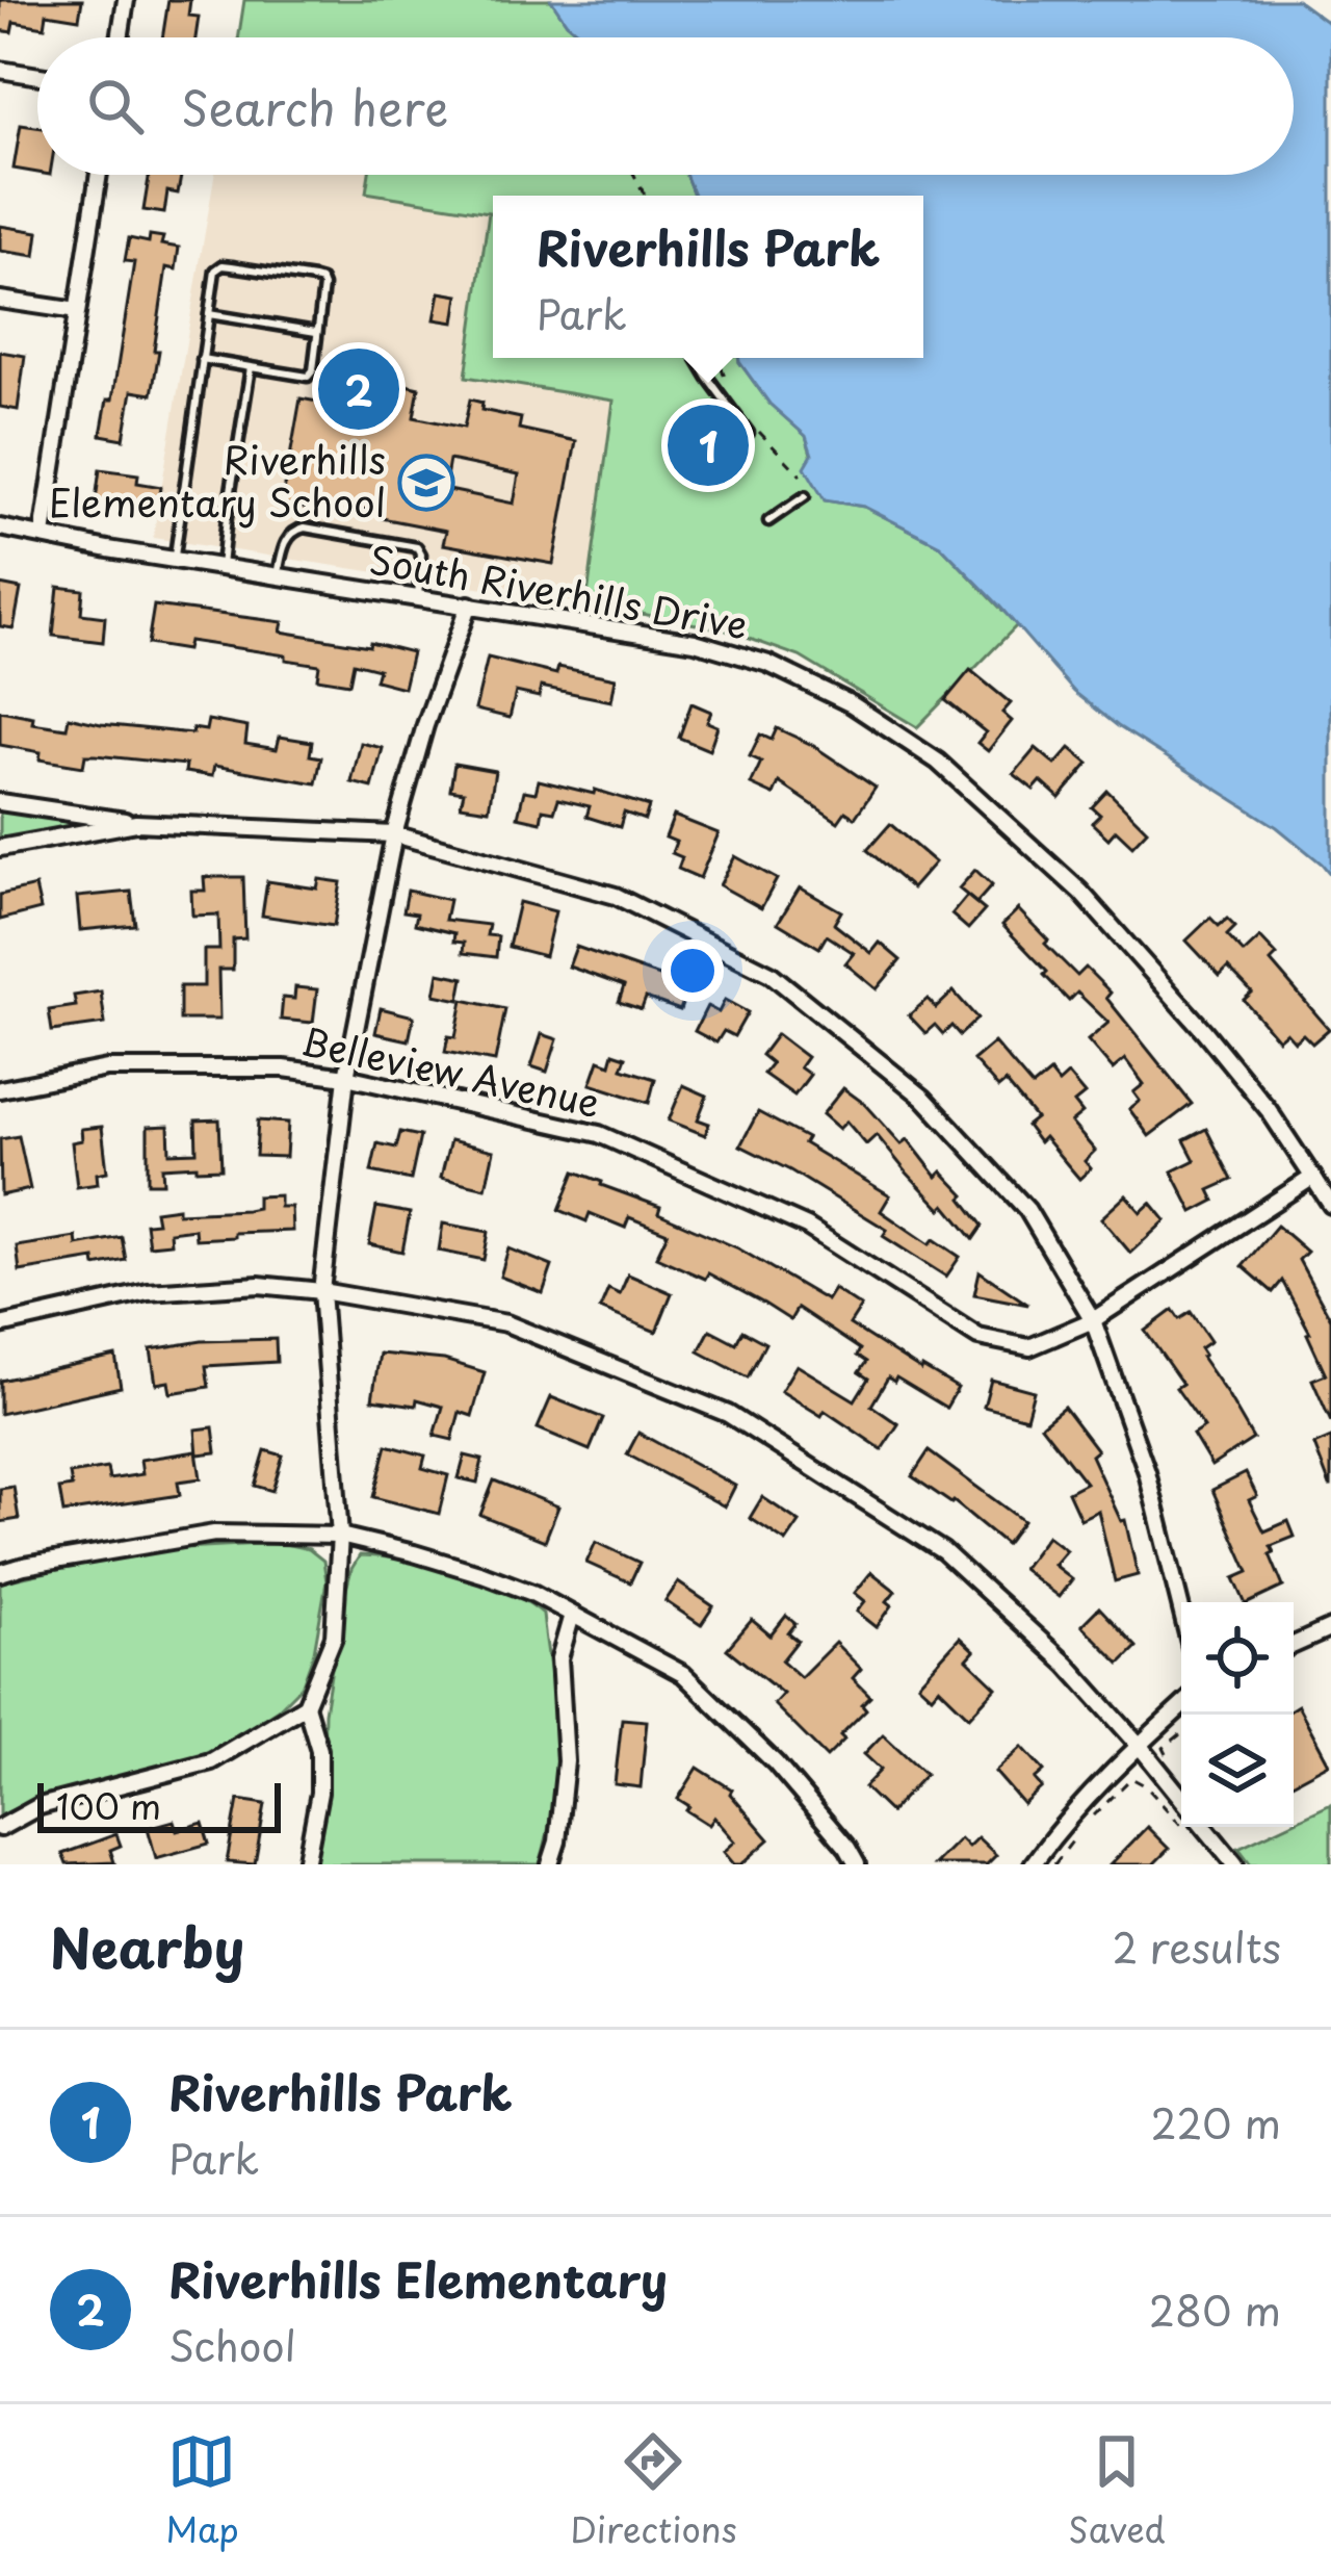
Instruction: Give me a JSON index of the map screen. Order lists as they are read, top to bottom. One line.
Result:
{"streets":{"street":["South Riverhills Drive","Belleview Avenue"]},"crossings":[["South Riverhills Drive","Belleview Avenue"]],"places":{"school or university":["Riverhills Elementary School"]},"scale_bar":"100 m","page":{"search":"Search here","popup":["Riverhills Park","Park"],"pins":["2","1"],"scale":"100 m","heading":["Nearby","2 results"],"list":[{"mark":"1","name":"Riverhills Park","note":"Park","value":"220 m"},{"mark":"2","name":"Riverhills Elementary","note":"School","value":"280 m"}],"nav":["Map","Directions","Saved"]}}
